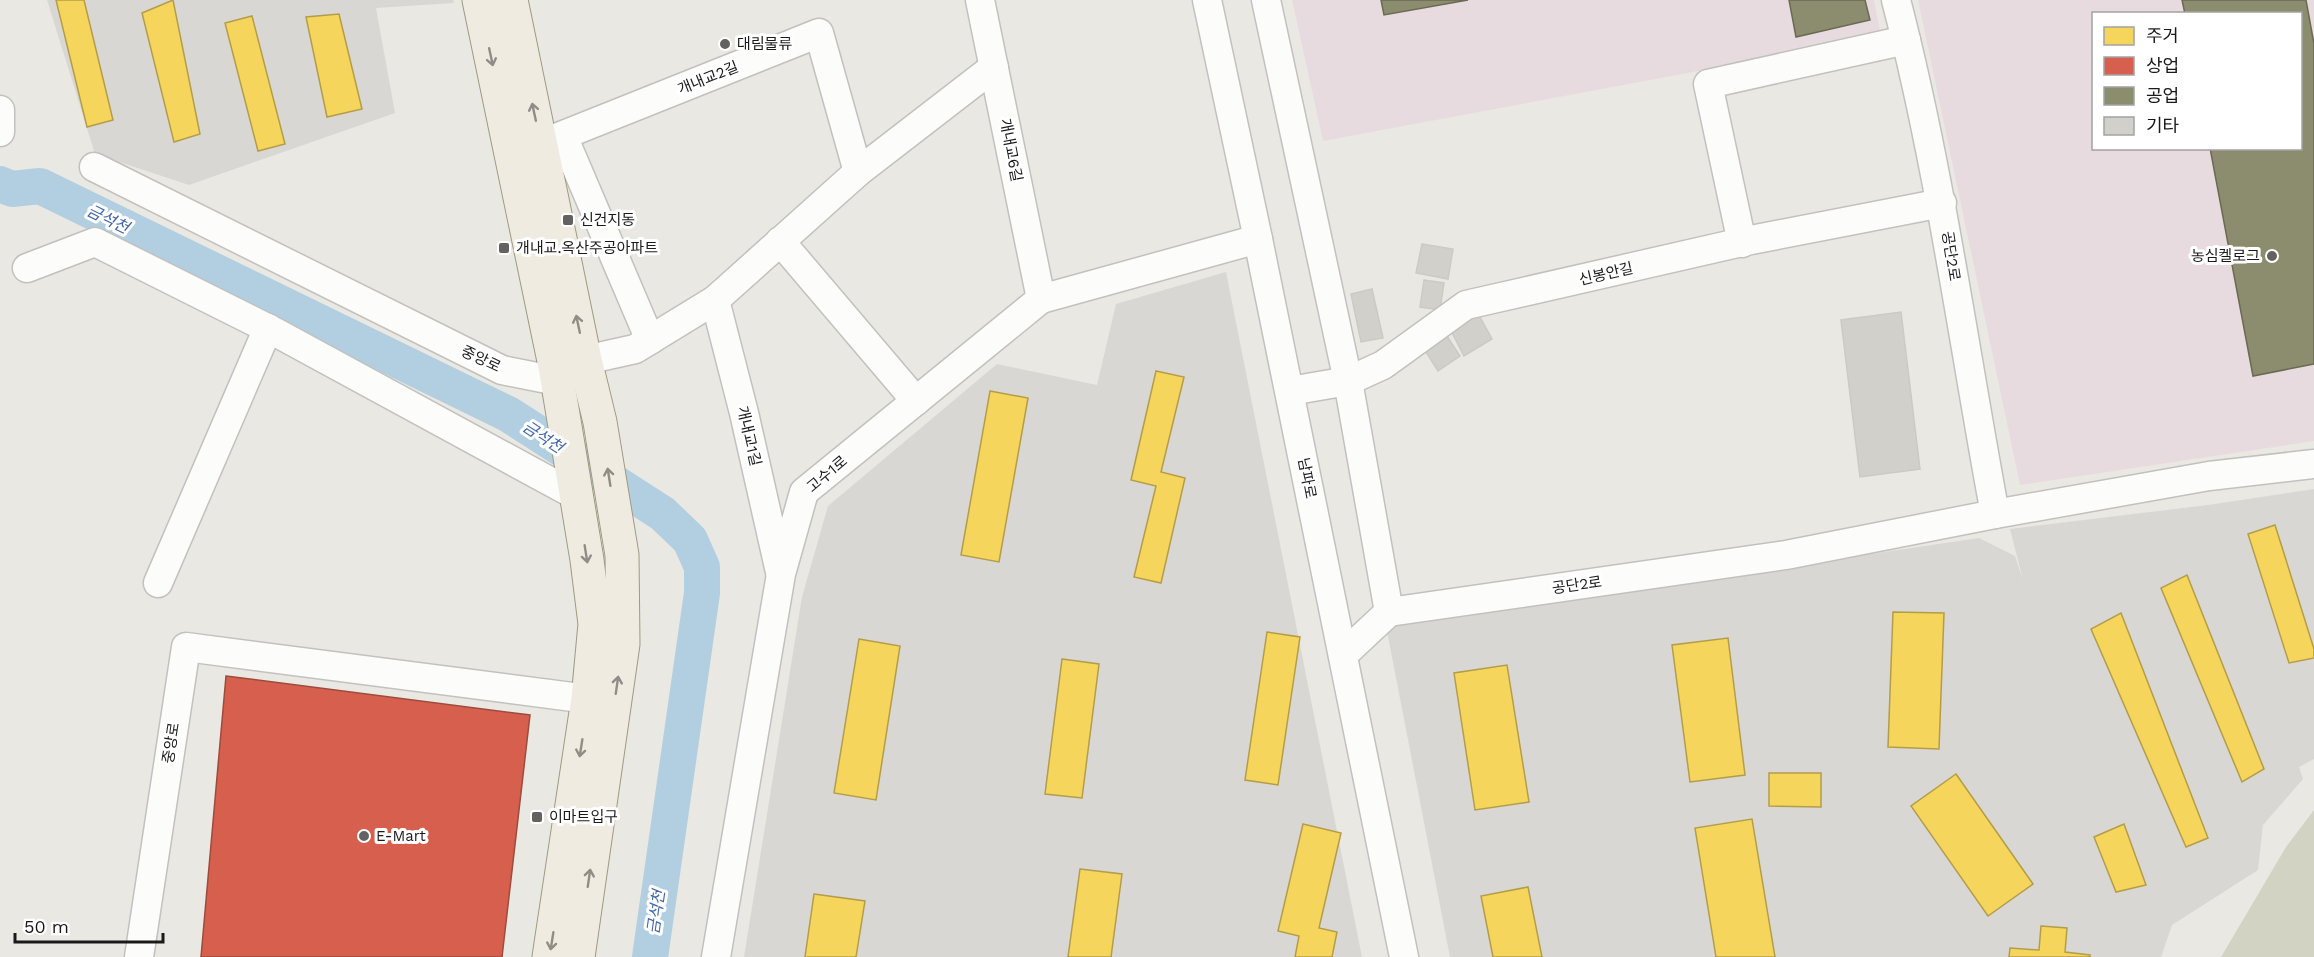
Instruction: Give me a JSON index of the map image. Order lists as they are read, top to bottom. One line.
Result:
{"streets":{"street":["개내교2길","개내교6길","공단2로","신봉안길","중앙로","개내교1길","고수1로","남파로"]},"crossings":[["개내교6길","고수1로"],["공단2로","신봉안길"],["신봉안길","남파로"],["개내교1길","고수1로"],["고수1로","남파로"]],"water":["금석천"],"places":{"other":["대림물류","농심켈로그","E-Mart"],"transit":["신건지동","개내교.옥산주공아파트","이마트입구"]},"legend":["주거","상업","공업","기타"],"scale_bar":"50 m"}
